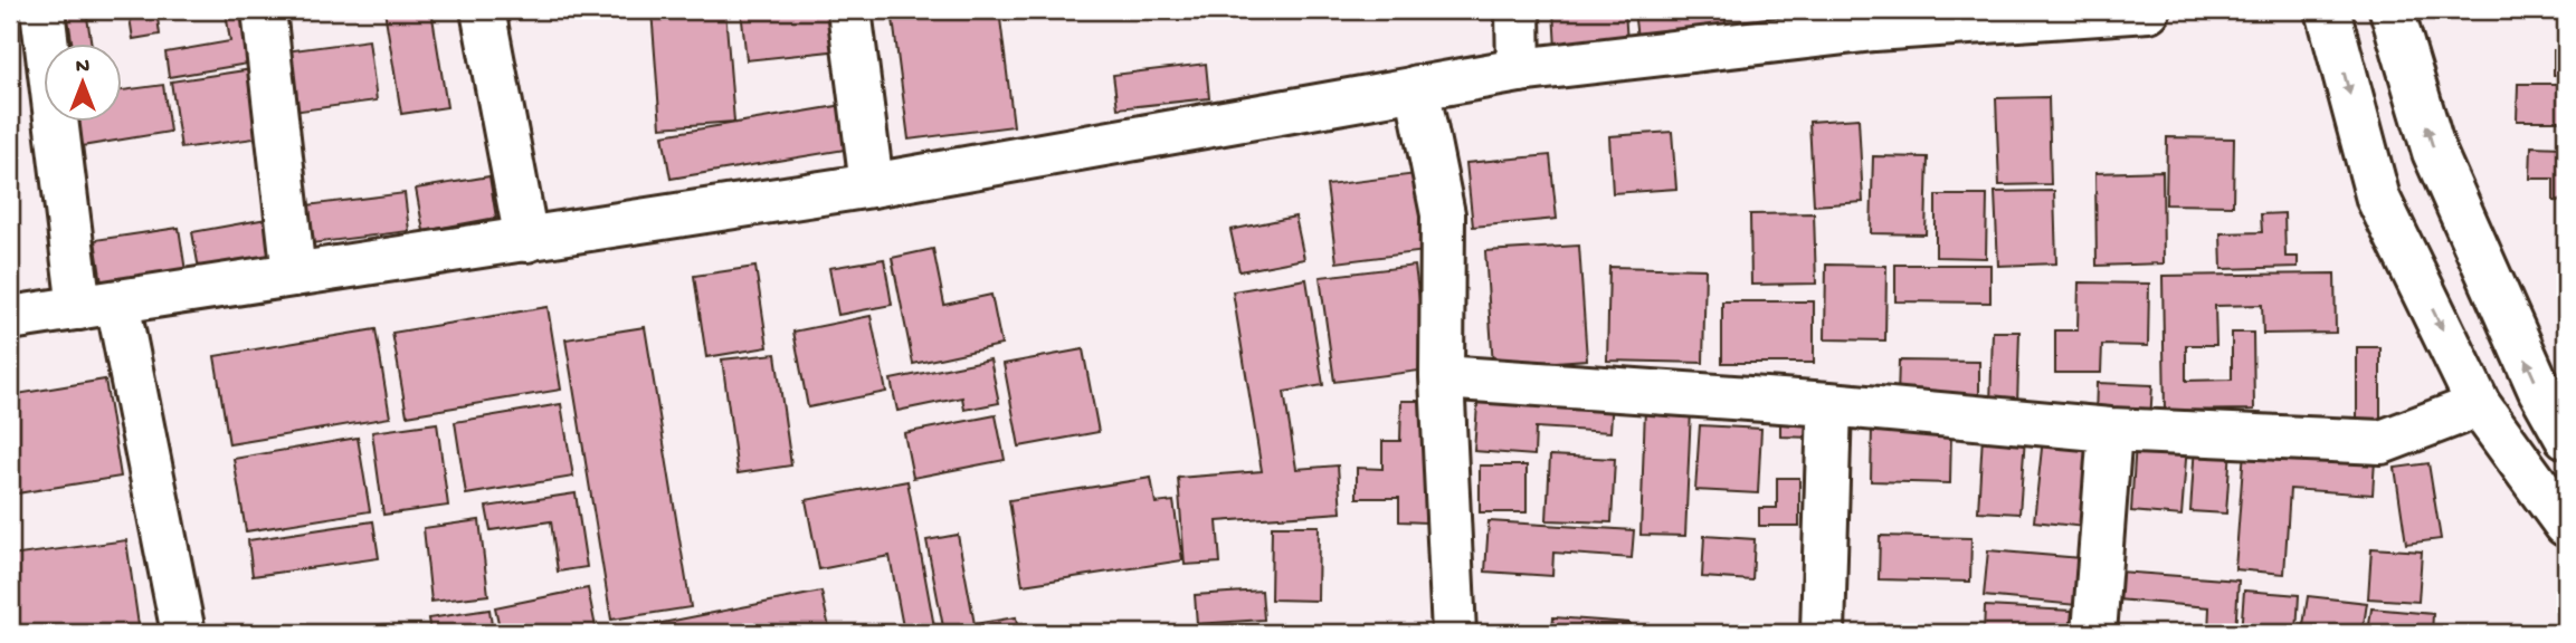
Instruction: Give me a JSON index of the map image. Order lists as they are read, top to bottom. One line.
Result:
{"north":"top"}
